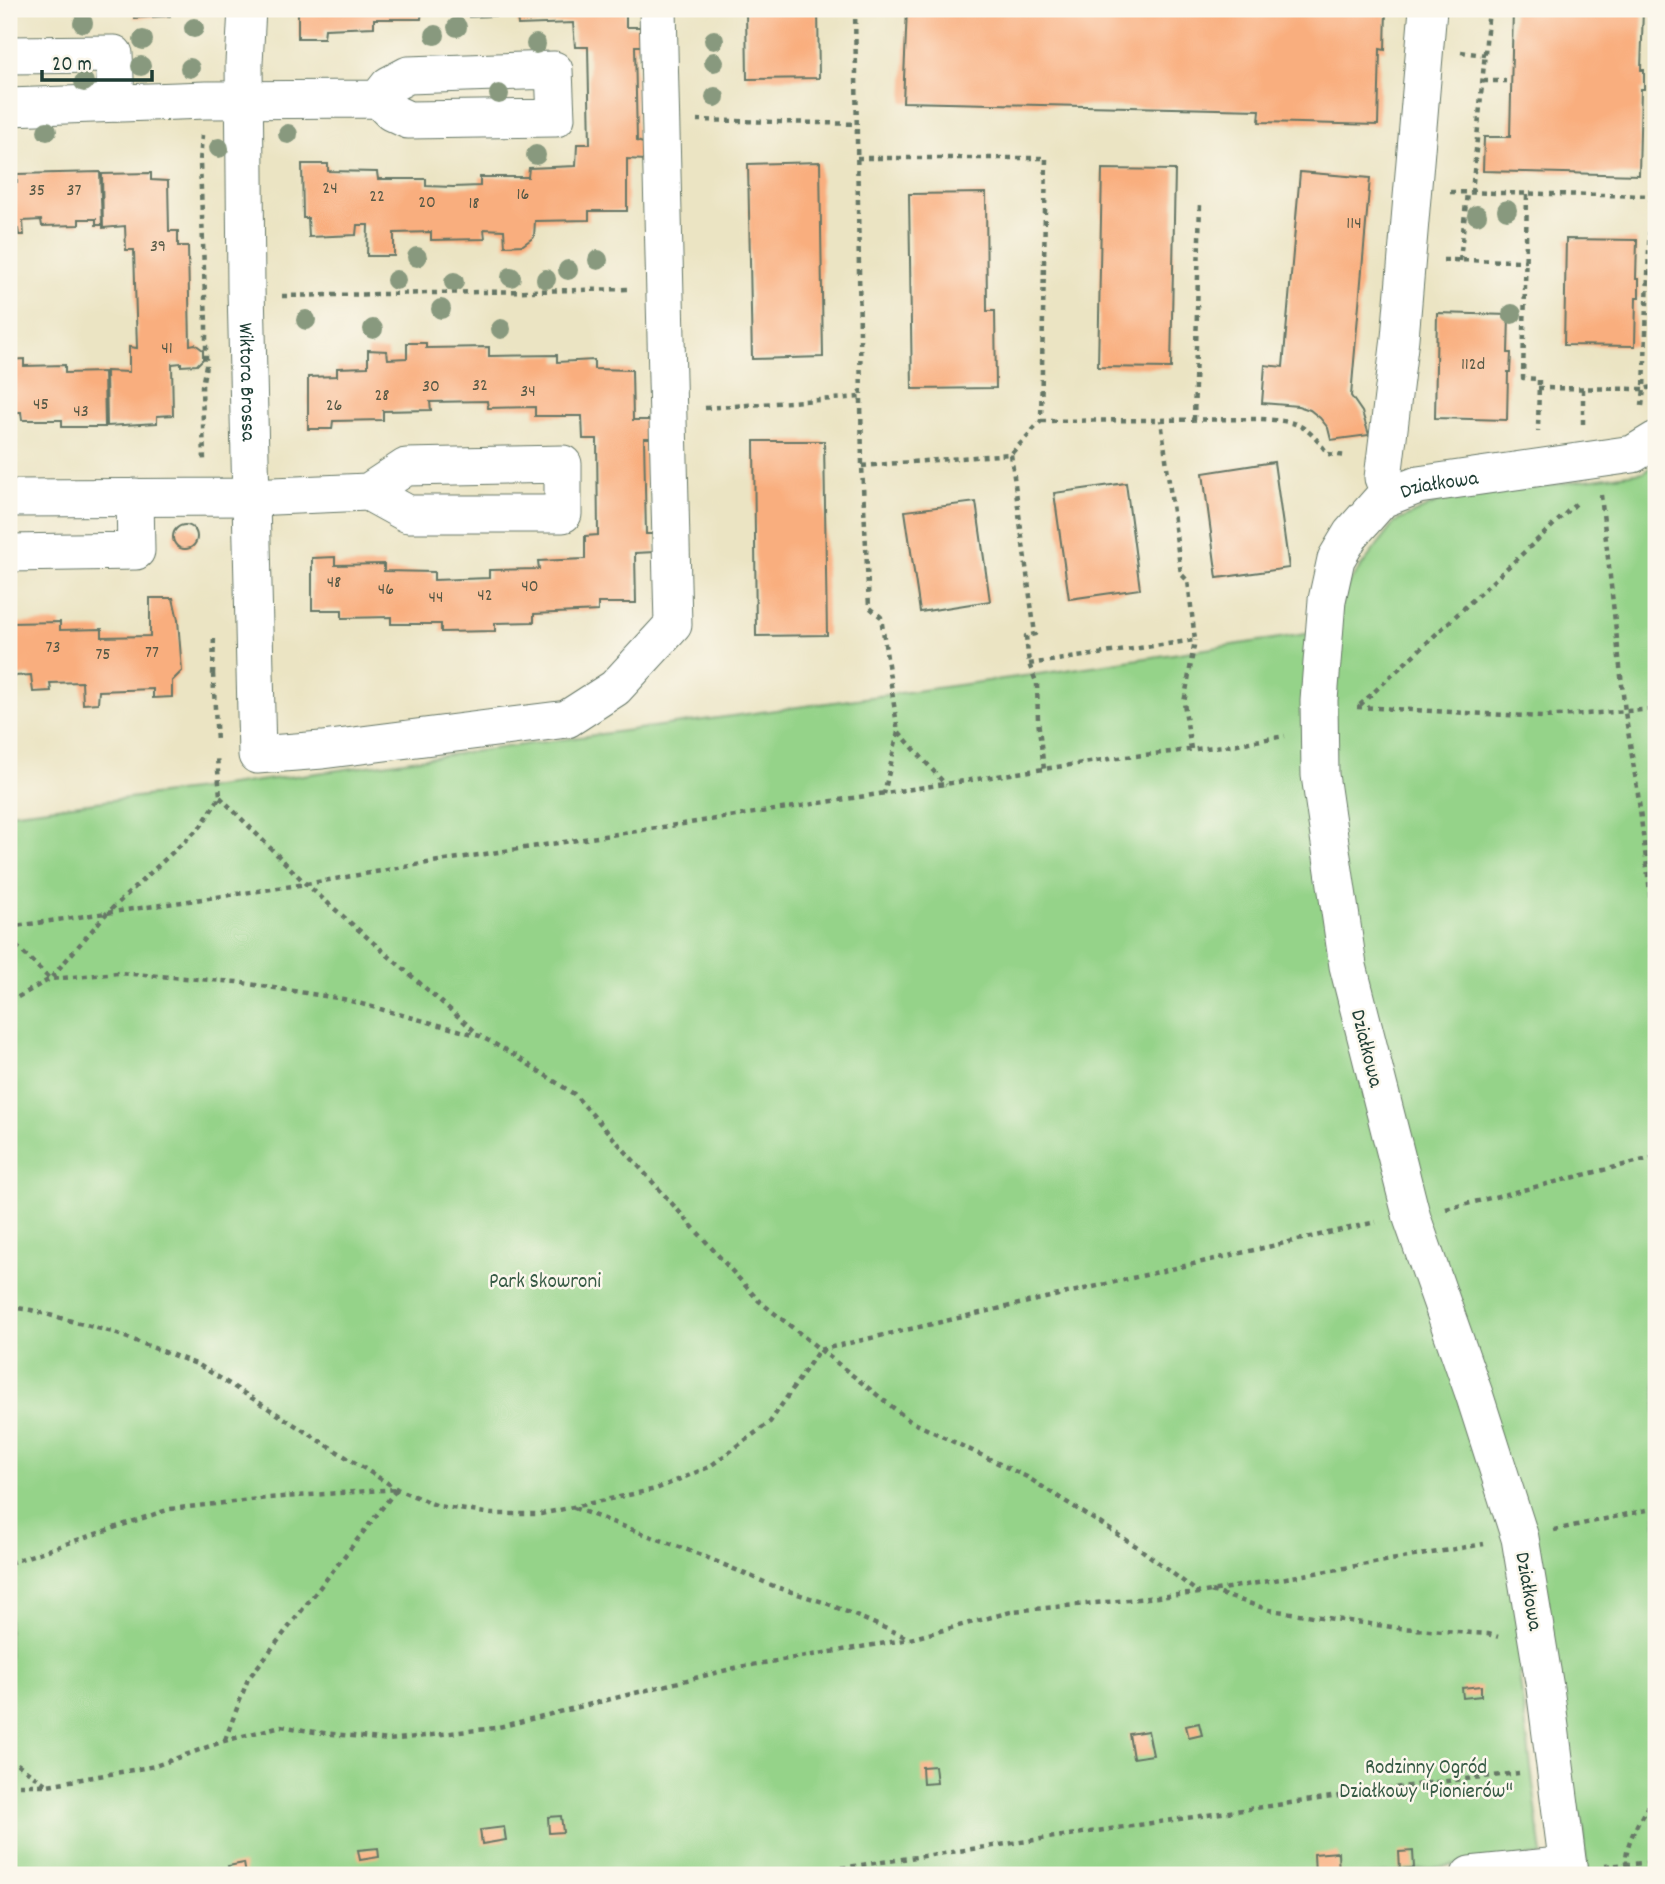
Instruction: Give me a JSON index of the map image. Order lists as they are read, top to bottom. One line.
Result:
{"streets":{"street":["Wiktora Brossa","Działkowa"]},"parks":["Park Skowroni","Rodzinny Ogród Działkowy \"Pionierów\""],"house_numbers":["24","35","37","16","22","20","18","114","39","41","112d","32","30","34","28","45","26","43","48","40","46","42","44","73","77","75"],"scale_bar":"20 m"}
